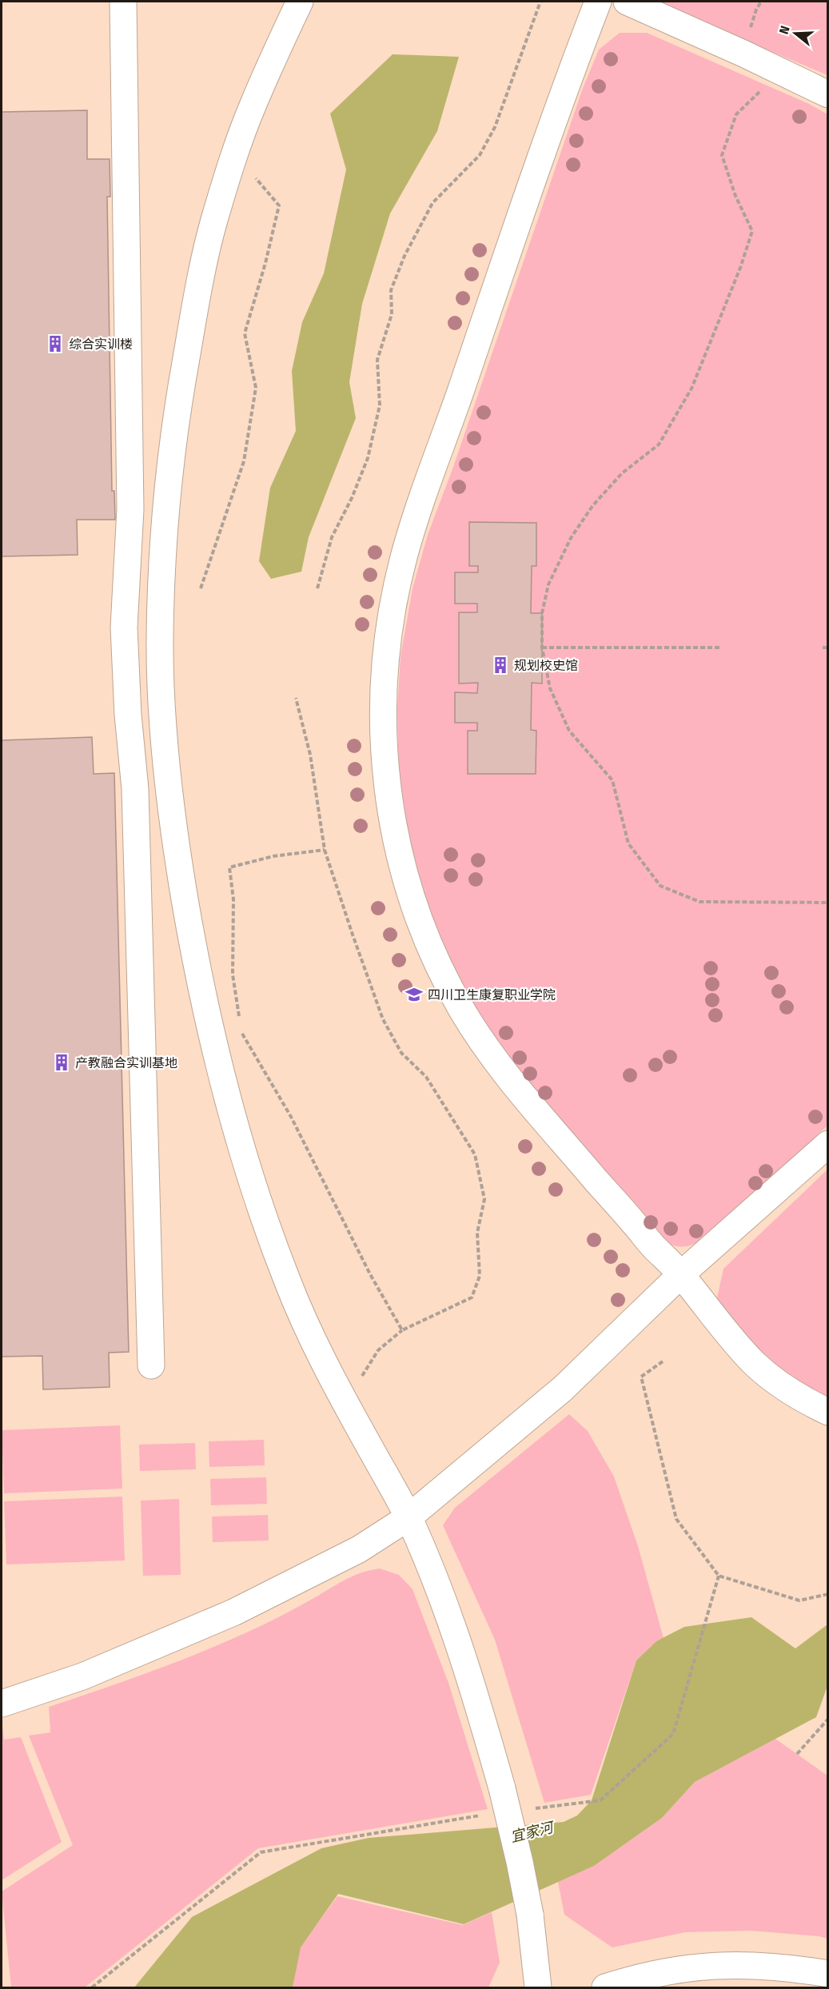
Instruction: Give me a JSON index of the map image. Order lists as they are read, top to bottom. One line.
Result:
{"water":["宜家河"],"places":{"building":["综合实训楼","规划校史馆","产教融合实训基地"],"school or university":["四川卫生康复职业学院"]},"north":"left"}
